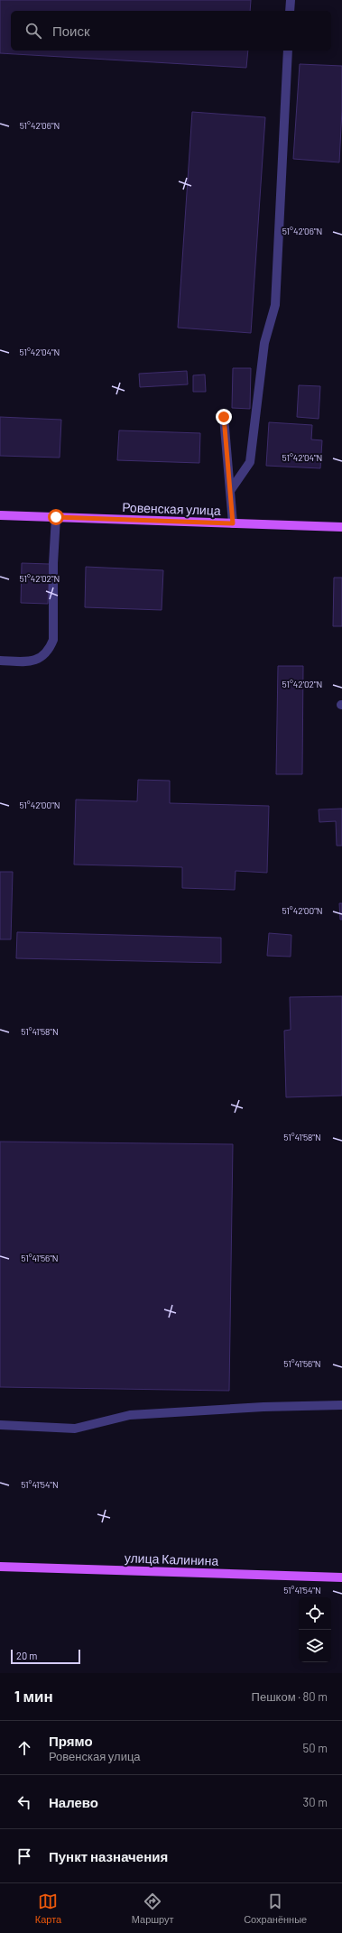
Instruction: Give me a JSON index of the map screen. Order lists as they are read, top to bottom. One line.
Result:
{"streets":{"main road":["Ровенская улица","улица Калинина"]},"scale_bar":"20 m","page":{"search":"Поиск","scale":"20 m","heading":["1 мин","Пешком · 80 m"],"list":[["Прямо","Ровенская улица","50 m"],["Налево","30 m"],"Пункт назначения"],"nav":["Карта","Маршрут","Сохранённые"]},"coordinates":["51°42'06\"N","51°42'04\"N","51°42'02\"N","51°42'00\"N","51°41'58\"N","51°41'56\"N","51°41'54\"N"]}
